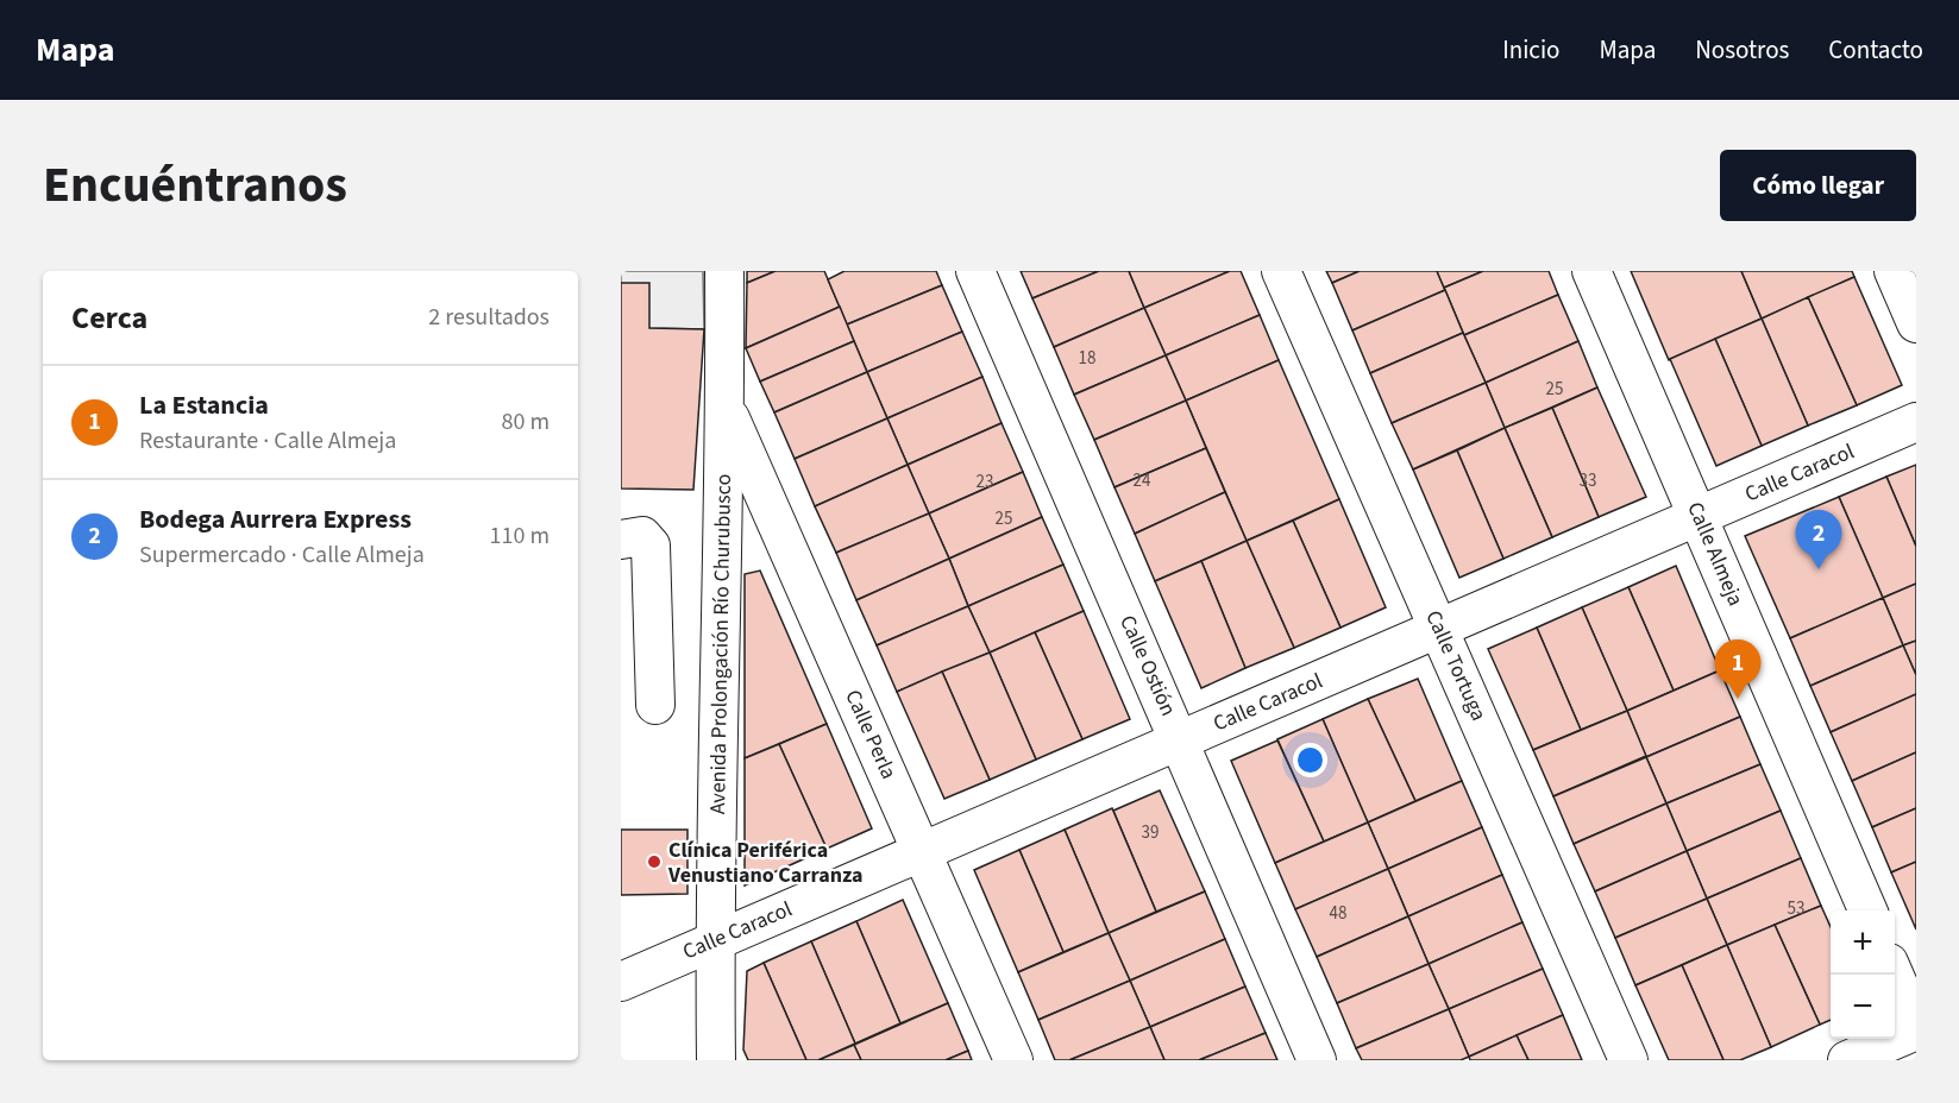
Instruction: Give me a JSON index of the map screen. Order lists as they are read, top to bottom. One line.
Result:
{"streets":{"street":["Calle Caracol","Calle Almeja","Avenida Prolongación Río Churubusco","Calle Ostión","Calle Tortuga","Calle Perla"]},"crossings":[["Calle Caracol","Calle Almeja"],["Calle Caracol","Avenida Prolongación Río Churubusco"],["Calle Caracol","Calle Ostión"],["Calle Caracol","Calle Tortuga"],["Calle Caracol","Calle Perla"],["Avenida Prolongación Río Churubusco","Calle Perla"]],"places":["Clínica Periférica Venustiano Carranza"],"house_numbers":["18","25","24","33","23","25","39","53","48"],"page":{"header":"Mapa","nav":["Inicio","Mapa","Nosotros","Contacto"],"title":"Encuéntranos","buttons":"Cómo llegar","heading":["Cerca","2 resultados"],"list":[{"mark":"1","name":"La Estancia","note":"Restaurante · Calle Almeja","value":"80 m"},{"mark":"2","name":"Bodega Aurrera Express","note":"Supermercado · Calle Almeja","value":"110 m"}],"pins":["2","1"],"map_buttons":["+","−"]}}
